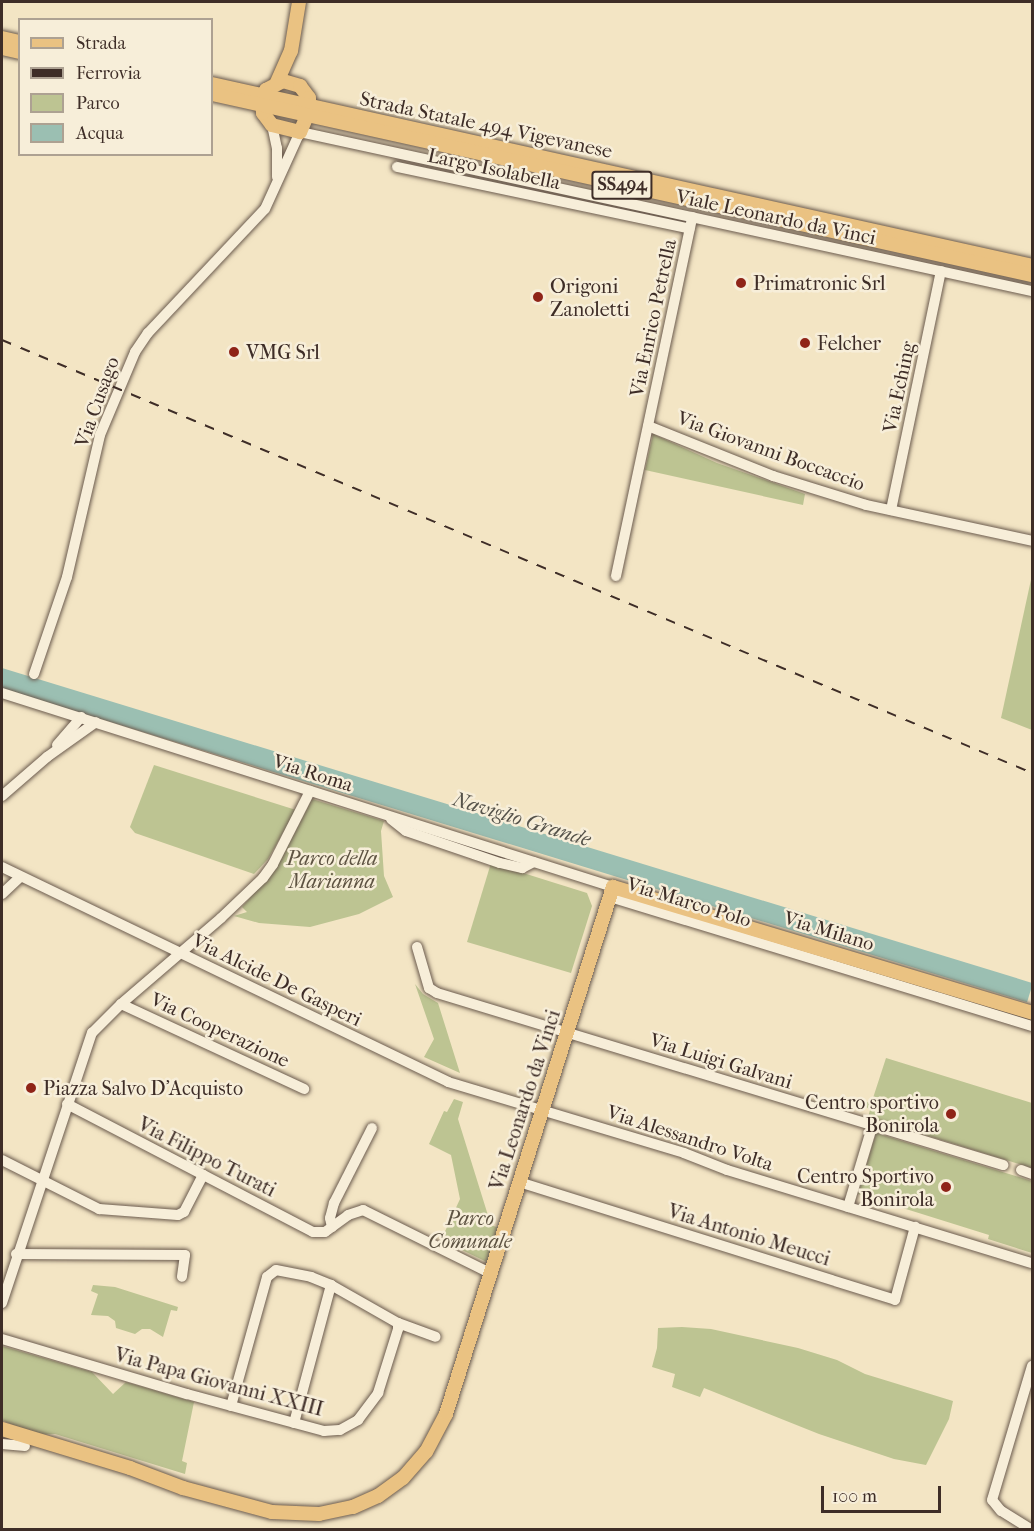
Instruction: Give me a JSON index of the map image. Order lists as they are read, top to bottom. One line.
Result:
{"streets":{"main road":["Strada Statale 494 Vigevanese","SS494","Via Milano","Via Leonardo da Vinci"],"street":["Largo Isolabella","Viale Leonardo da Vinci","Via Enrico Petrella","Via Eching","Via Cusago","Via Giovanni Boccaccio","Via Roma","Via Marco Polo","Via Alcide De Gasperi","Via Cooperazione","Via Luigi Galvani","Via Alessandro Volta","Via Filippo Turati","Via Antonio Meucci","Via Papa Giovanni XXIII"]},"crossings":[["Largo Isolabella","Via Enrico Petrella"],["Viale Leonardo da Vinci","Via Enrico Petrella"],["Viale Leonardo da Vinci","Via Eching"],["Viale Leonardo da Vinci","Via Cusago"],["Via Enrico Petrella","Via Giovanni Boccaccio"],["Via Eching","Via Giovanni Boccaccio"],["Via Roma","Via Marco Polo"],["Via Roma","Via Milano"],["Via Roma","Via Leonardo da Vinci"],["Via Marco Polo","Via Milano"],["Via Marco Polo","Via Leonardo da Vinci"],["Via Milano","Via Leonardo da Vinci"],["Via Alcide De Gasperi","Via Leonardo da Vinci"],["Via Alcide De Gasperi","Via Alessandro Volta"],["Via Luigi Galvani","Via Leonardo da Vinci"],["Via Leonardo da Vinci","Via Alessandro Volta"],["Via Leonardo da Vinci","Via Antonio Meucci"],["Via Alessandro Volta","Via Antonio Meucci"]],"water":["Naviglio Grande"],"parks":["Parco della Marianna","Parco Comunale"],"places":["Primatronic Srl","Origoni Zanoletti","Felcher","VMG Srl","Piazza Salvo D'Acquisto","Centro sportivo Bonirola","Centro Sportivo Bonirola"],"legend":["Strada","Ferrovia","Parco","Acqua"],"scale_bar":"100 m"}
